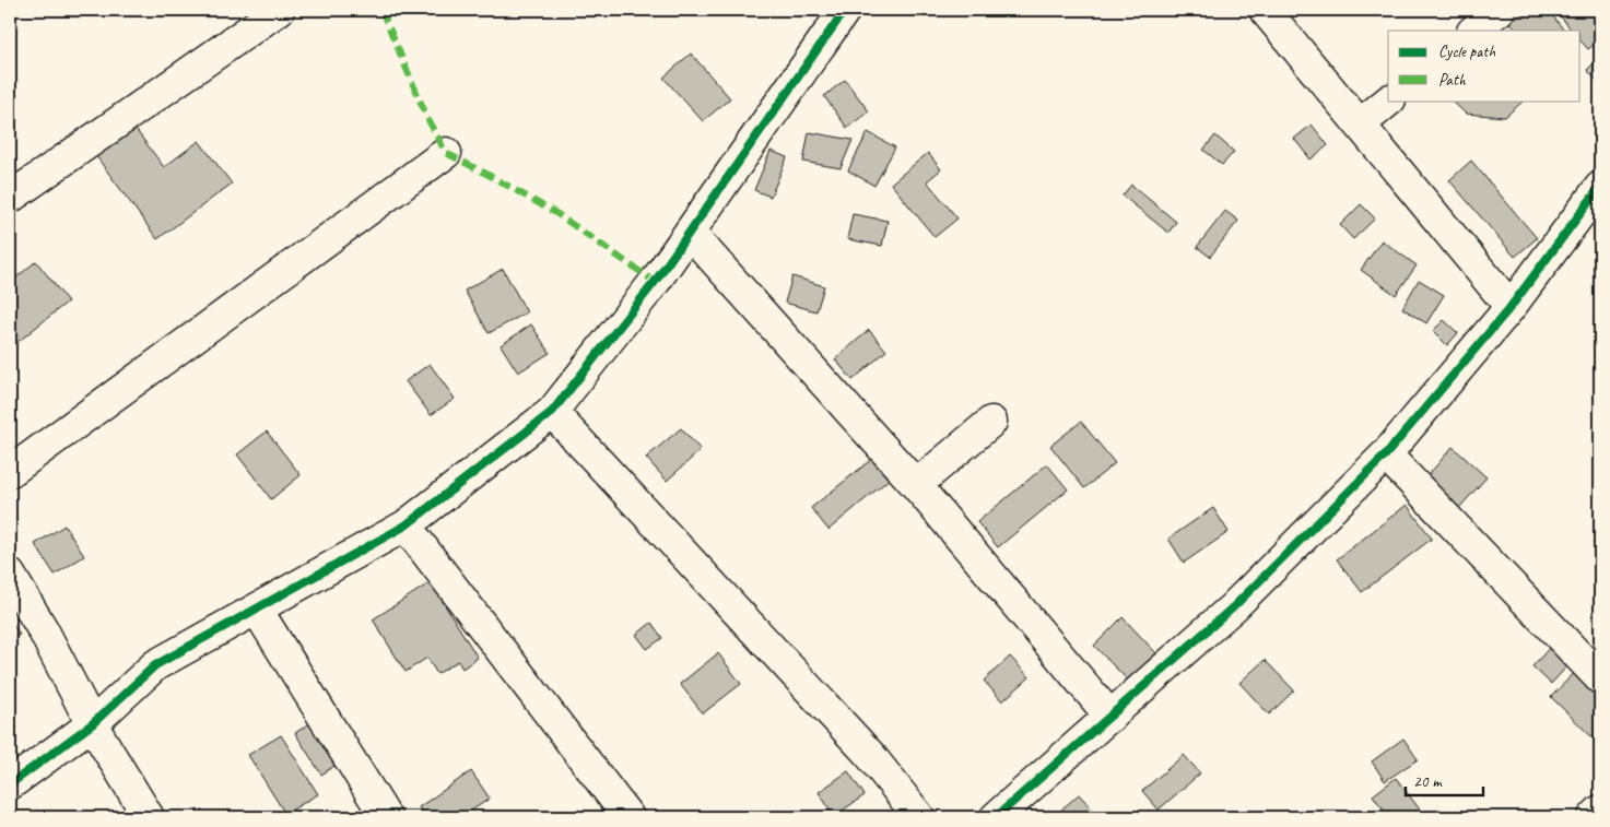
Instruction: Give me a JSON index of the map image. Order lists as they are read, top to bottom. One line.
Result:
{"legend":["Cycle path","Path"],"scale_bar":"20 m"}
